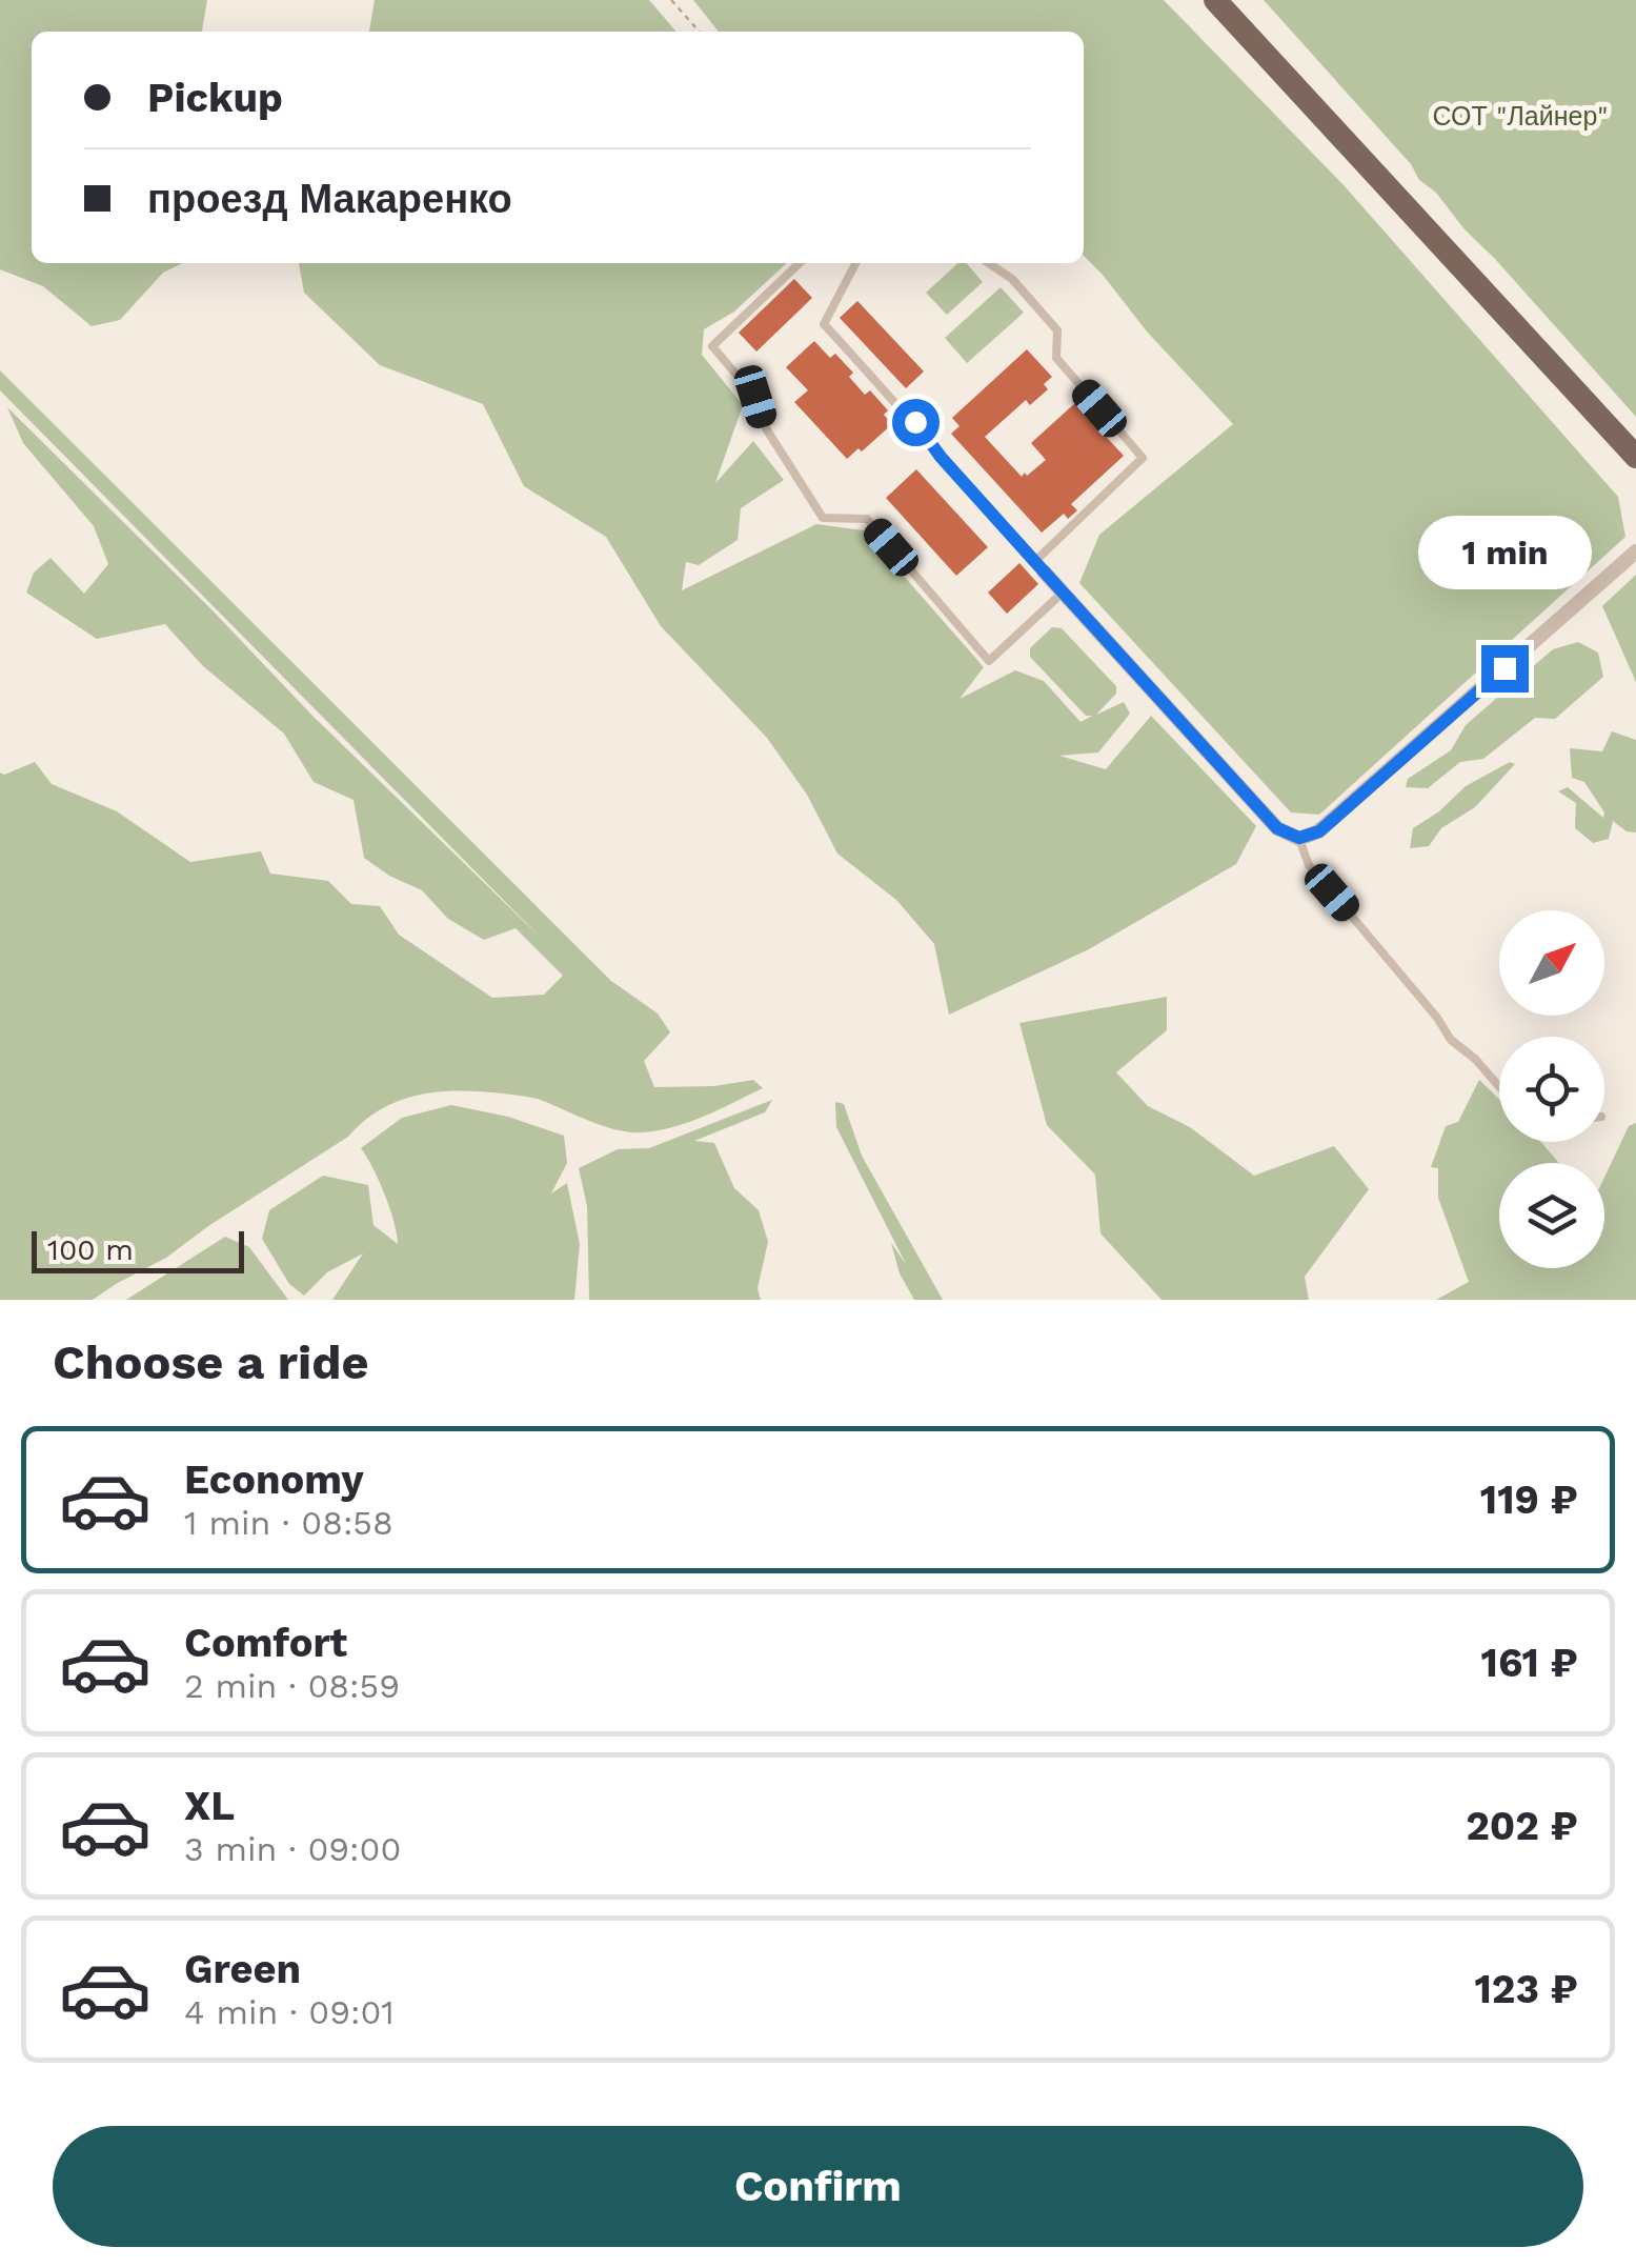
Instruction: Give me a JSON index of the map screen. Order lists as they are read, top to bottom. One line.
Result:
{"parks":["СОТ \"Лайнер\""],"scale_bar":"100 m","north":"top right","page":{"banner":["Pickup","проезд Макаренко"],"bubble":"1 min","scale":"100 m","heading":"Choose a ride","list":[{"name":"Economy","note":"1 min · 08:58","value":"119 ₽"},{"name":"Comfort","note":"2 min · 08:59","value":"161 ₽"},{"name":"XL","note":"3 min · 09:00","value":"202 ₽"},{"name":"Green","note":"4 min · 09:01","value":"123 ₽"}],"buttons":"Confirm"}}
